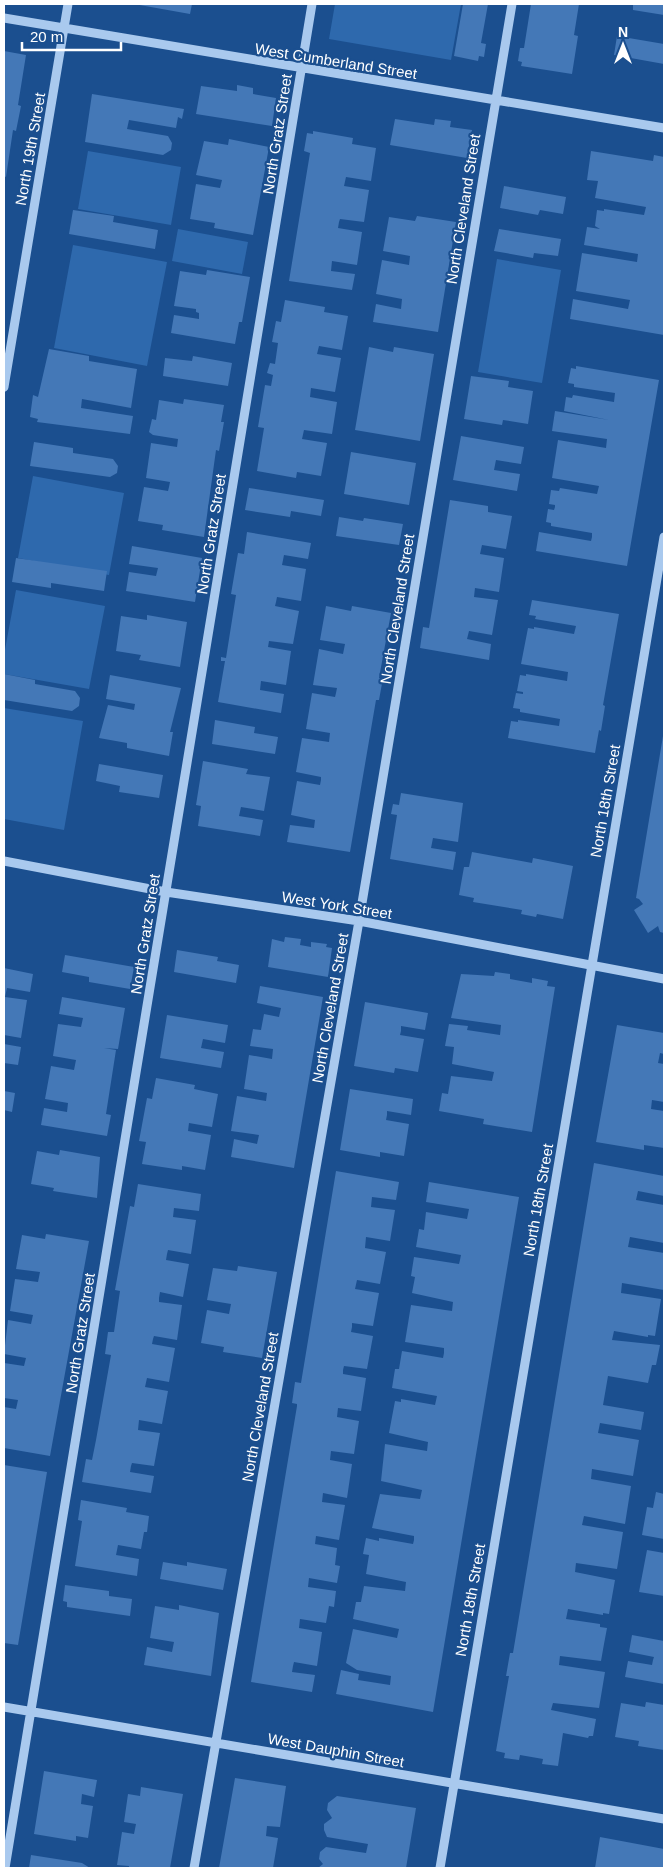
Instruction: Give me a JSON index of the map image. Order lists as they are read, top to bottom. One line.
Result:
{"streets":{"street":["West Cumberland Street","North Gratz Street","North 19th Street","North Cleveland Street","North 18th Street","West York Street","West Dauphin Street"]},"crossings":[["West Cumberland Street","North Gratz Street"],["West Cumberland Street","North 19th Street"],["West Cumberland Street","North Cleveland Street"],["North Gratz Street","West York Street"],["North Gratz Street","West Dauphin Street"],["North Cleveland Street","West York Street"],["North Cleveland Street","West Dauphin Street"],["North 18th Street","West York Street"],["North 18th Street","West Dauphin Street"]],"scale_bar":"20 m","north":"top"}
